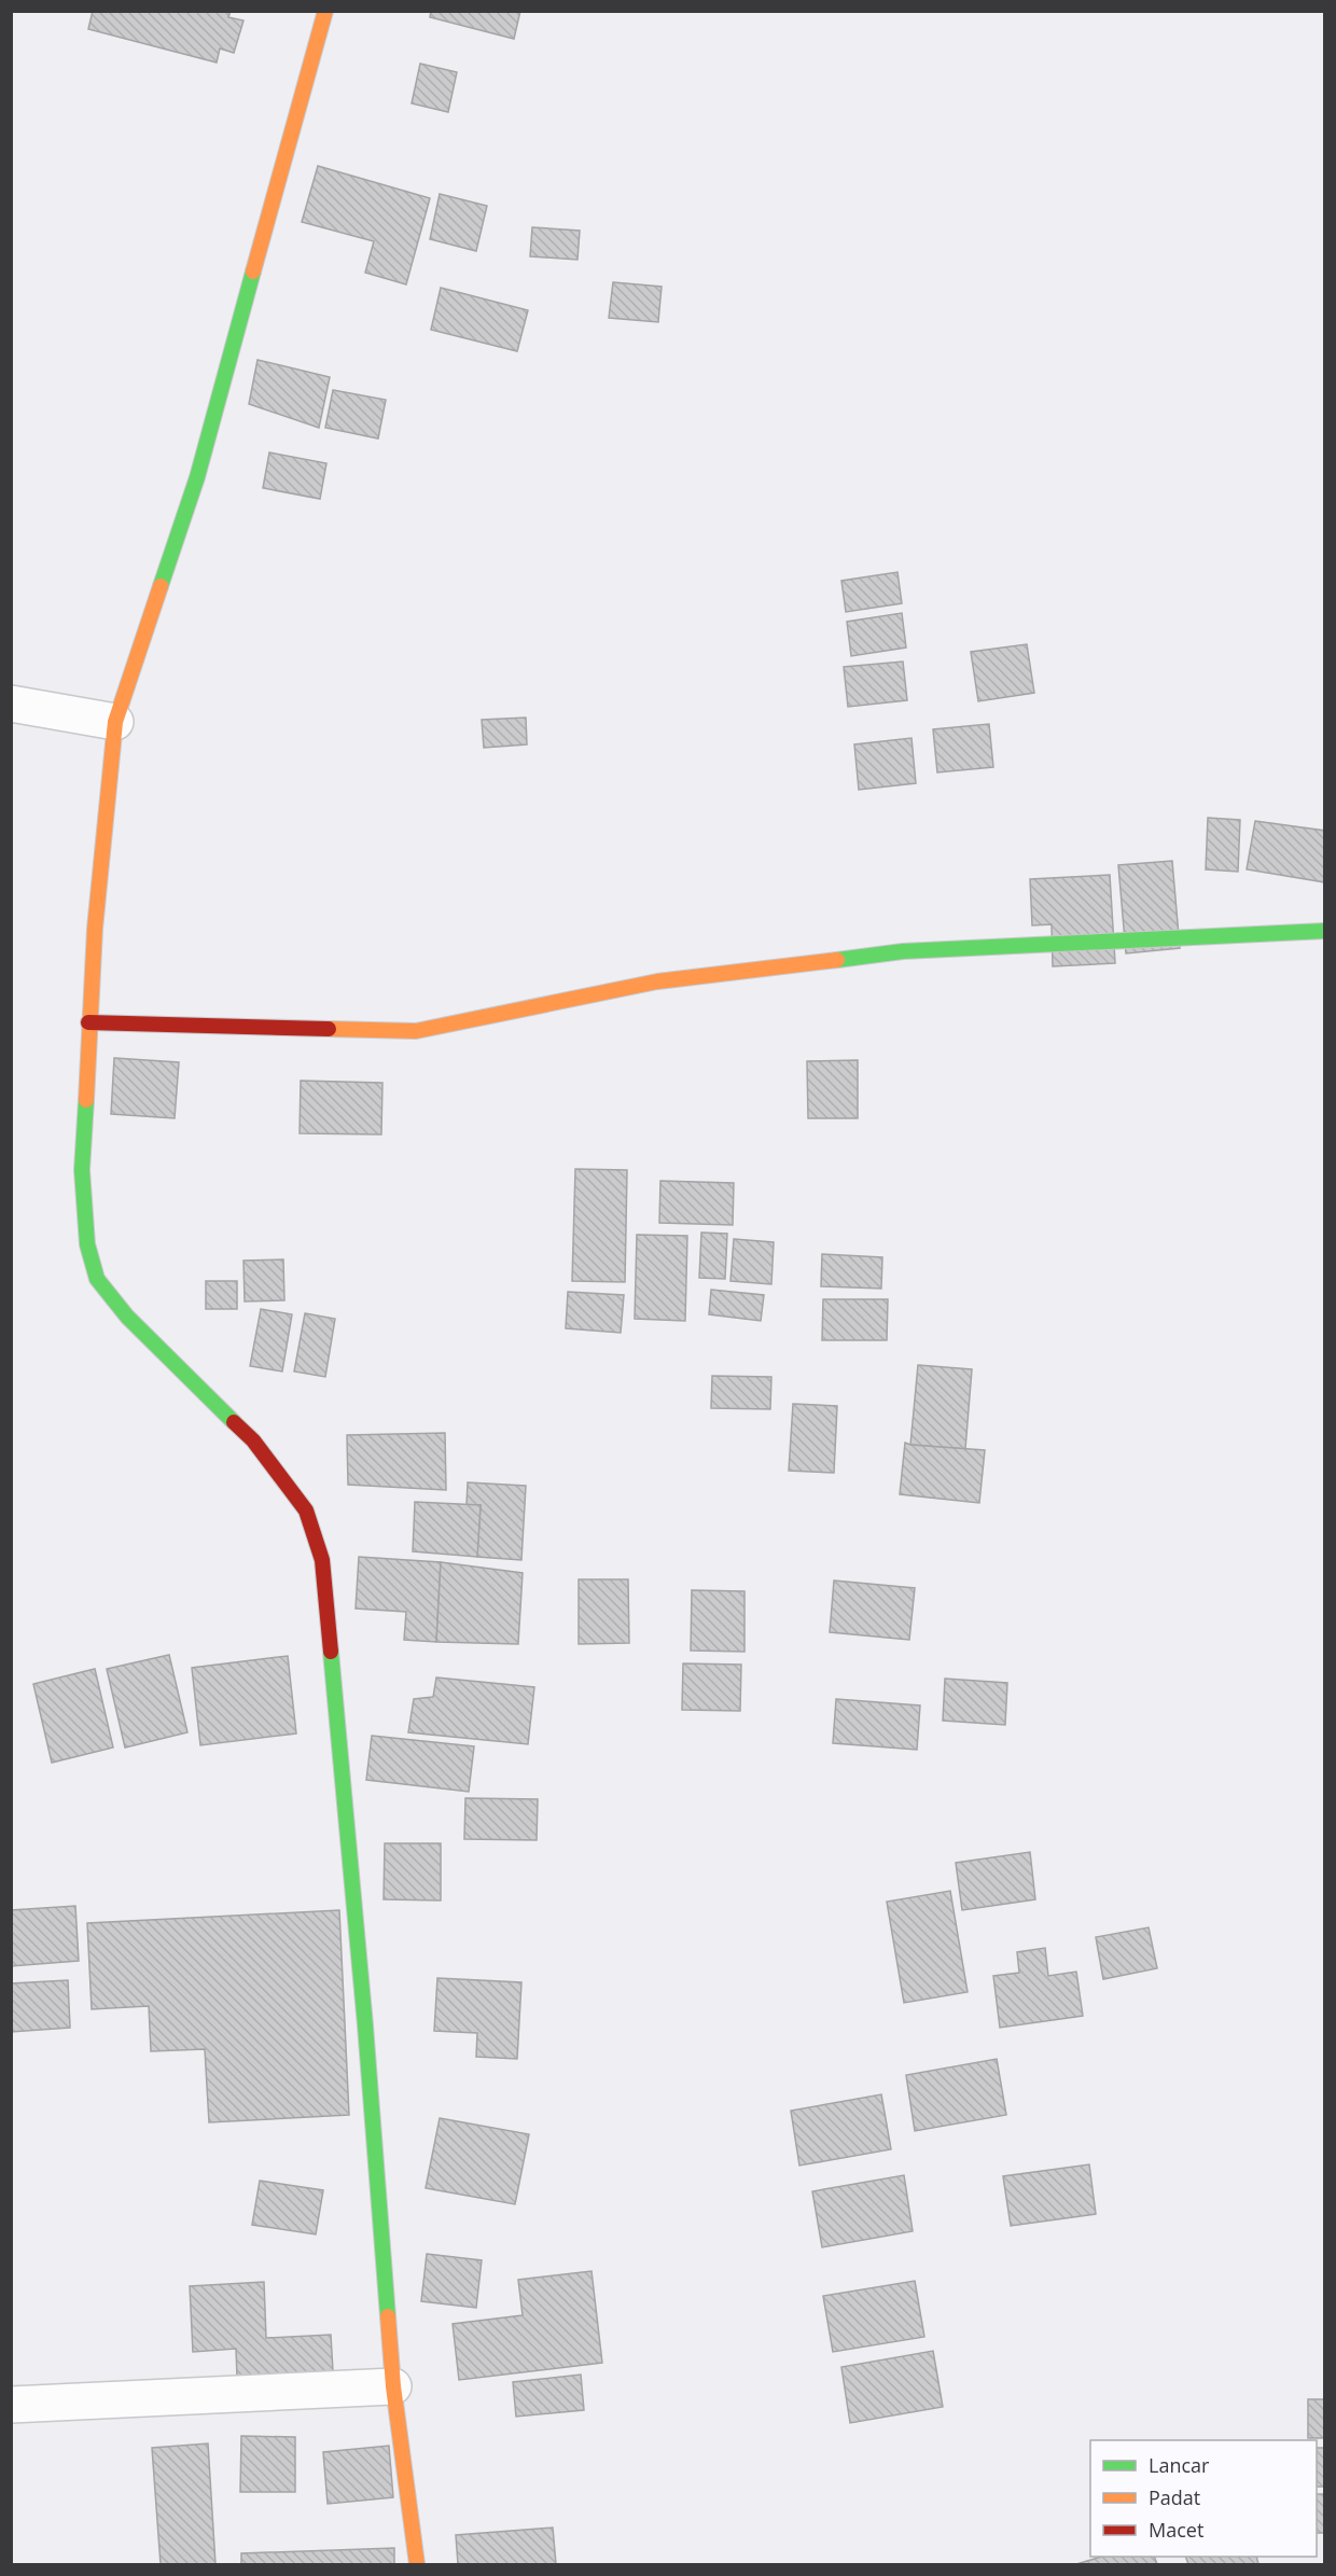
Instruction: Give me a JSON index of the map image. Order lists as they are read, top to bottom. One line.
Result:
{"legend":["Lancar","Padat","Macet"]}
